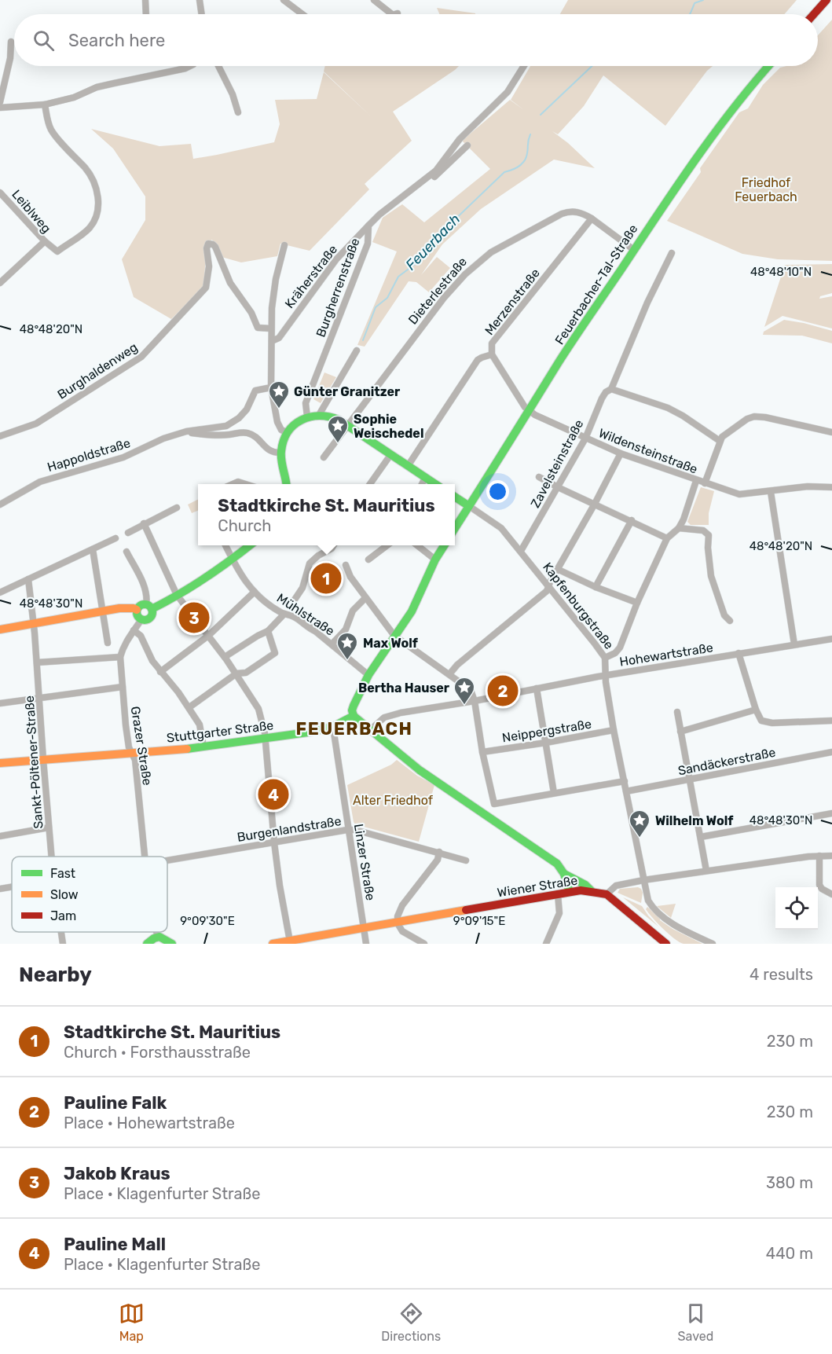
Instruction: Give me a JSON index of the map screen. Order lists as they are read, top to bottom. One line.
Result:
{"streets":{"main road":["Feuerbacher-Tal-Straße","Kapfenburgstraße","Stuttgarter Straße","Wiener Straße"],"street":["Leiblweg","Kräherstraße","Burgherrenstraße","Dieterlestraße","Merzenstraße","Burghaldenweg","Wildensteinstraße","Happoldstraße","Zavelsteinstraße","Mühlstraße","Hohewartstraße","Neippergstraße","Grazer Straße","Sandäckerstraße","Sankt-Pöltener-Straße","Burgenlandstraße","Linzer Straße"]},"crossings":[["Kräherstraße","Burgherrenstraße"],["Feuerbacher-Tal-Straße","Dieterlestraße"],["Feuerbacher-Tal-Straße","Wildensteinstraße"],["Feuerbacher-Tal-Straße","Kapfenburgstraße"],["Dieterlestraße","Merzenstraße"],["Merzenstraße","Wildensteinstraße"],["Wildensteinstraße","Zavelsteinstraße"],["Zavelsteinstraße","Kapfenburgstraße"],["Kapfenburgstraße","Hohewartstraße"],["Kapfenburgstraße","Neippergstraße"],["Kapfenburgstraße","Sandäckerstraße"],["Stuttgarter Straße","Grazer Straße"],["Stuttgarter Straße","Sankt-Pöltener-Straße"],["Stuttgarter Straße","Linzer Straße"],["Burgenlandstraße","Linzer Straße"],["Linzer Straße","Wiener Straße"]],"districts":["FEUERBACH"],"water":["Feuerbach"],"parks":["Friedhof Feuerbach","Alter Friedhof"],"places":{"place":["Günter Granitzer","Sophie Weischedel","Max Wolf","Bertha Hauser","Wilhelm Wolf"]},"legend":["Fast","Slow","Jam"],"page":{"search":"Search here","popup":["Stadtkirche St. Mauritius","Church"],"pins":["1","3","2","4"],"heading":["Nearby","4 results"],"list":[{"mark":"1","name":"Stadtkirche St. Mauritius","note":"Church · Forsthausstraße","value":"230 m"},{"mark":"2","name":"Pauline Falk","note":"Place · Hohewartstraße","value":"230 m"},{"mark":"3","name":"Jakob Kraus","note":"Place · Klagenfurter Straße","value":"380 m"},{"mark":"4","name":"Pauline Mall","note":"Place · Klagenfurter Straße","value":"440 m"}],"nav":["Map","Directions","Saved"]},"coordinates":["48°48'10\"N","48°48'20\"N","48°48'30\"N","9°09'30\"E","9°09'15\"E"]}
